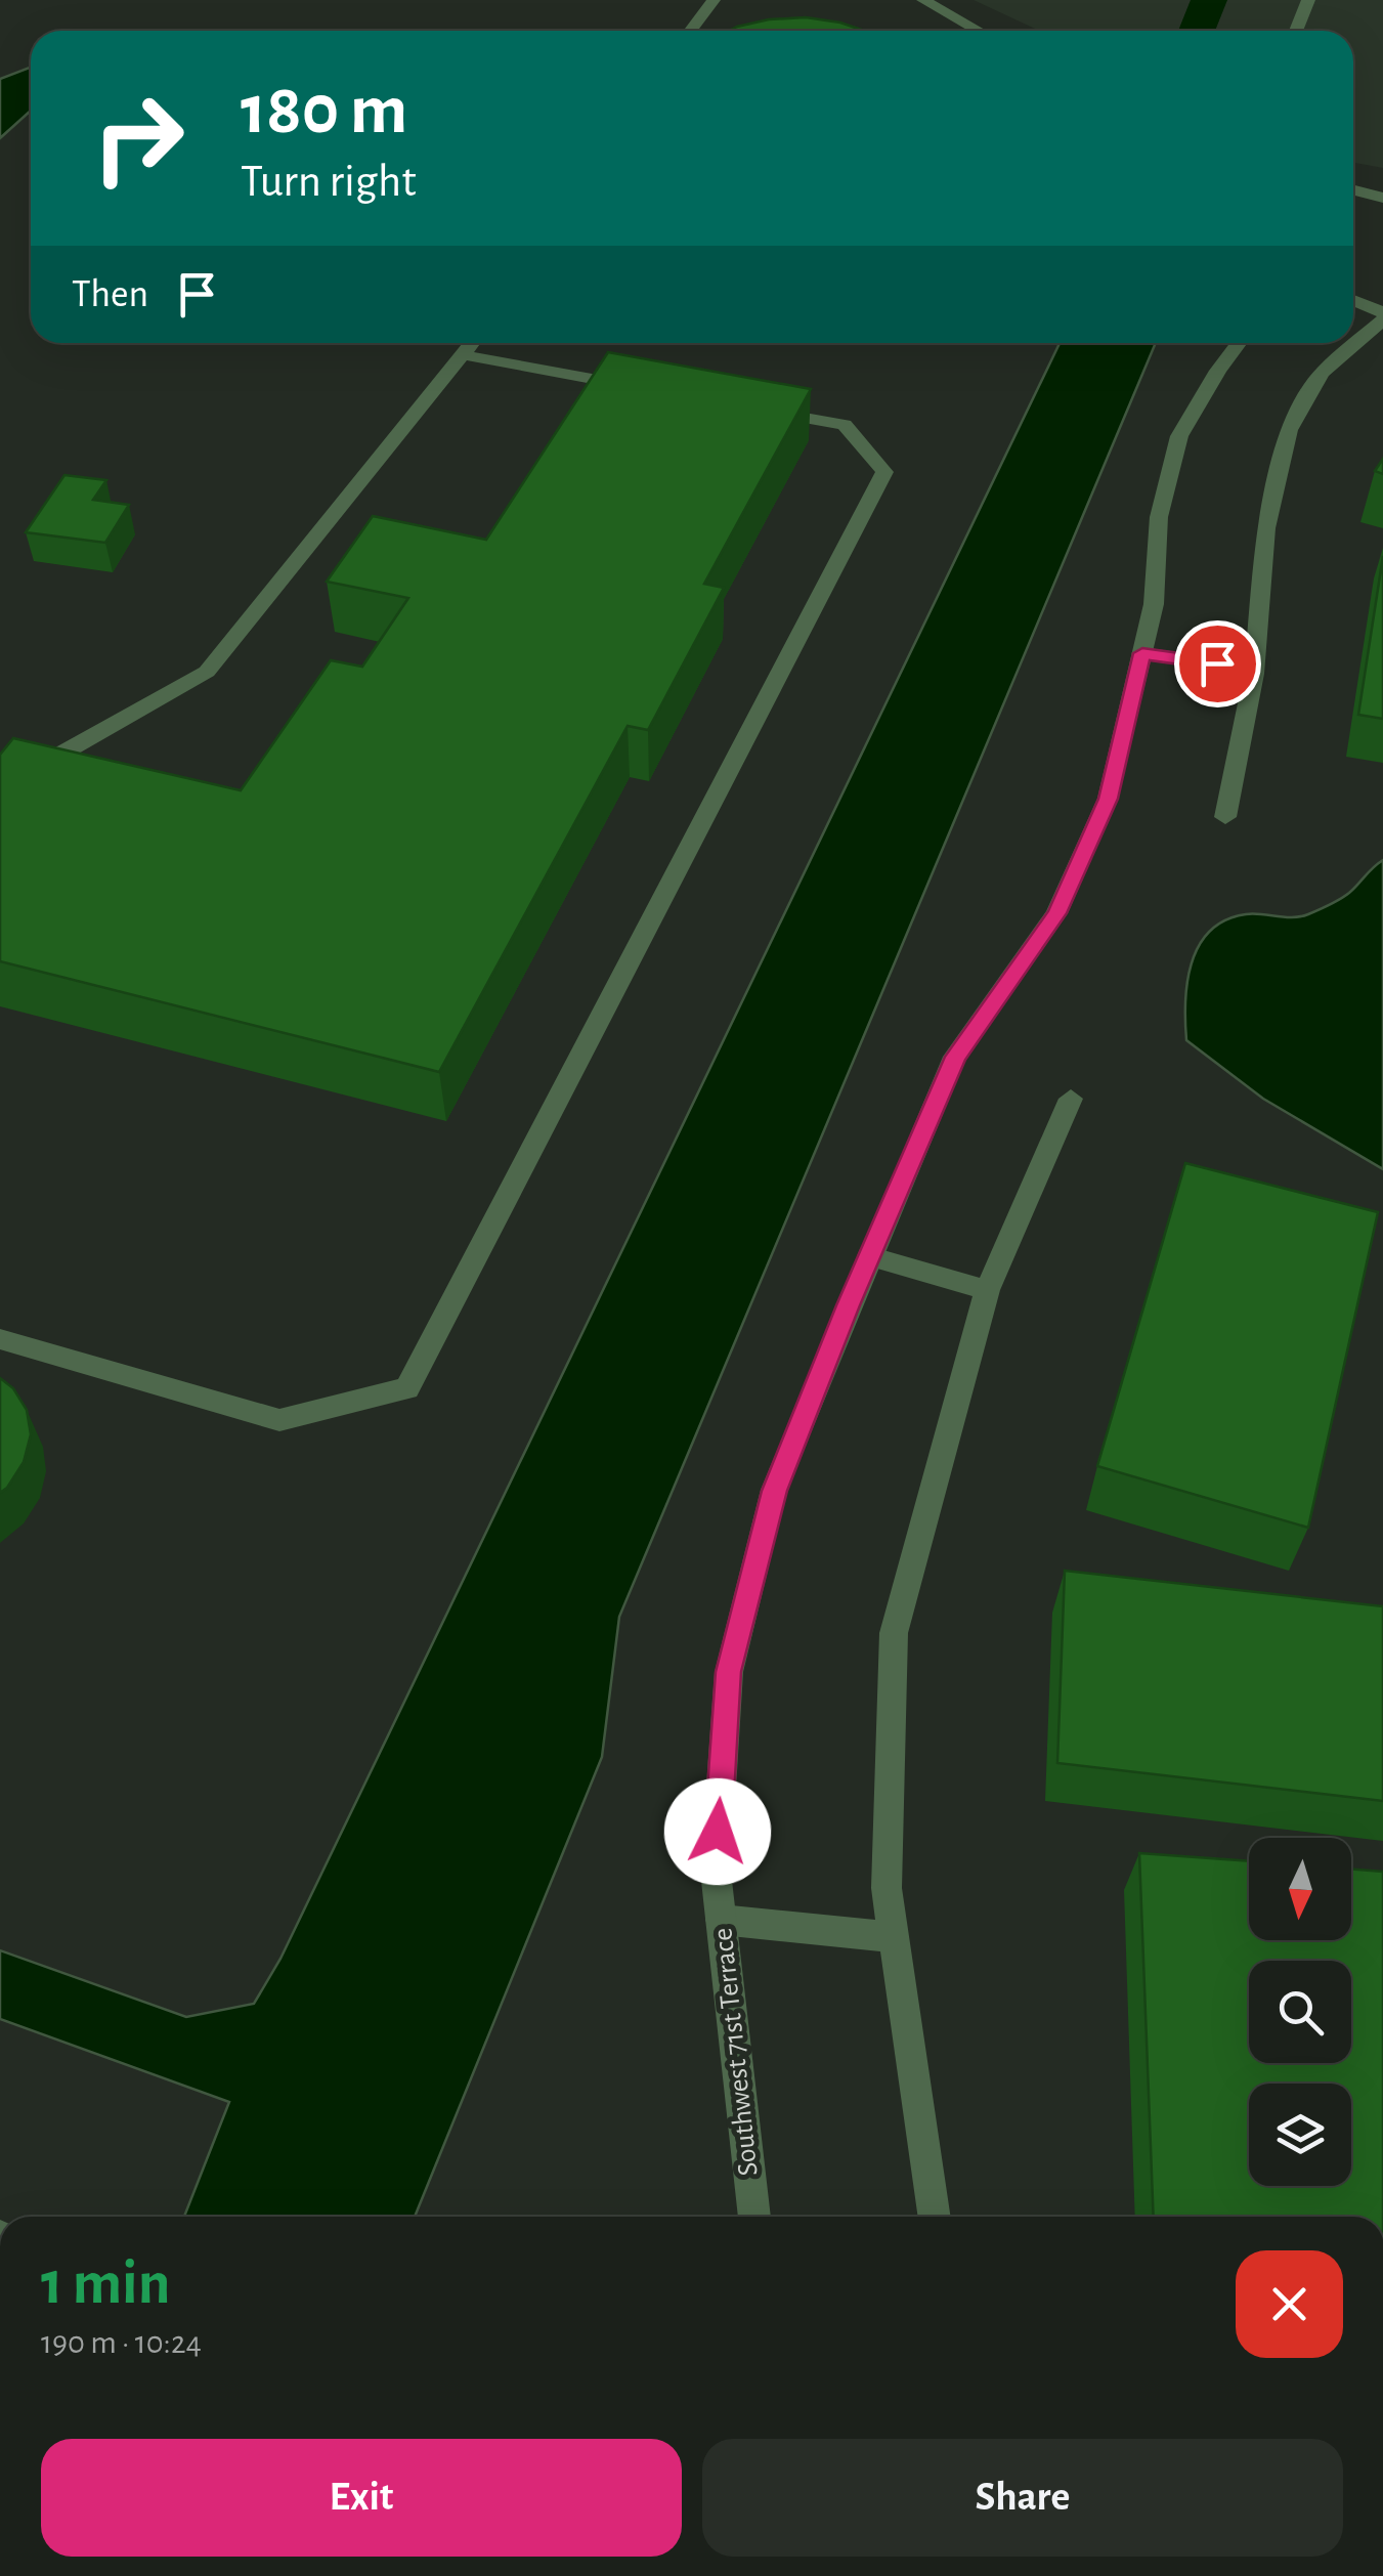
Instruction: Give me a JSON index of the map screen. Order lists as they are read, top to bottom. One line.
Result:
{"streets":{"street":["Southwest 71st Terrace"]},"north":"bottom","page":{"turn":["180 m","Turn right"],"then":"Then","heading":["1 min","190 m · 10:24"],"buttons":["Exit","Share"]}}
